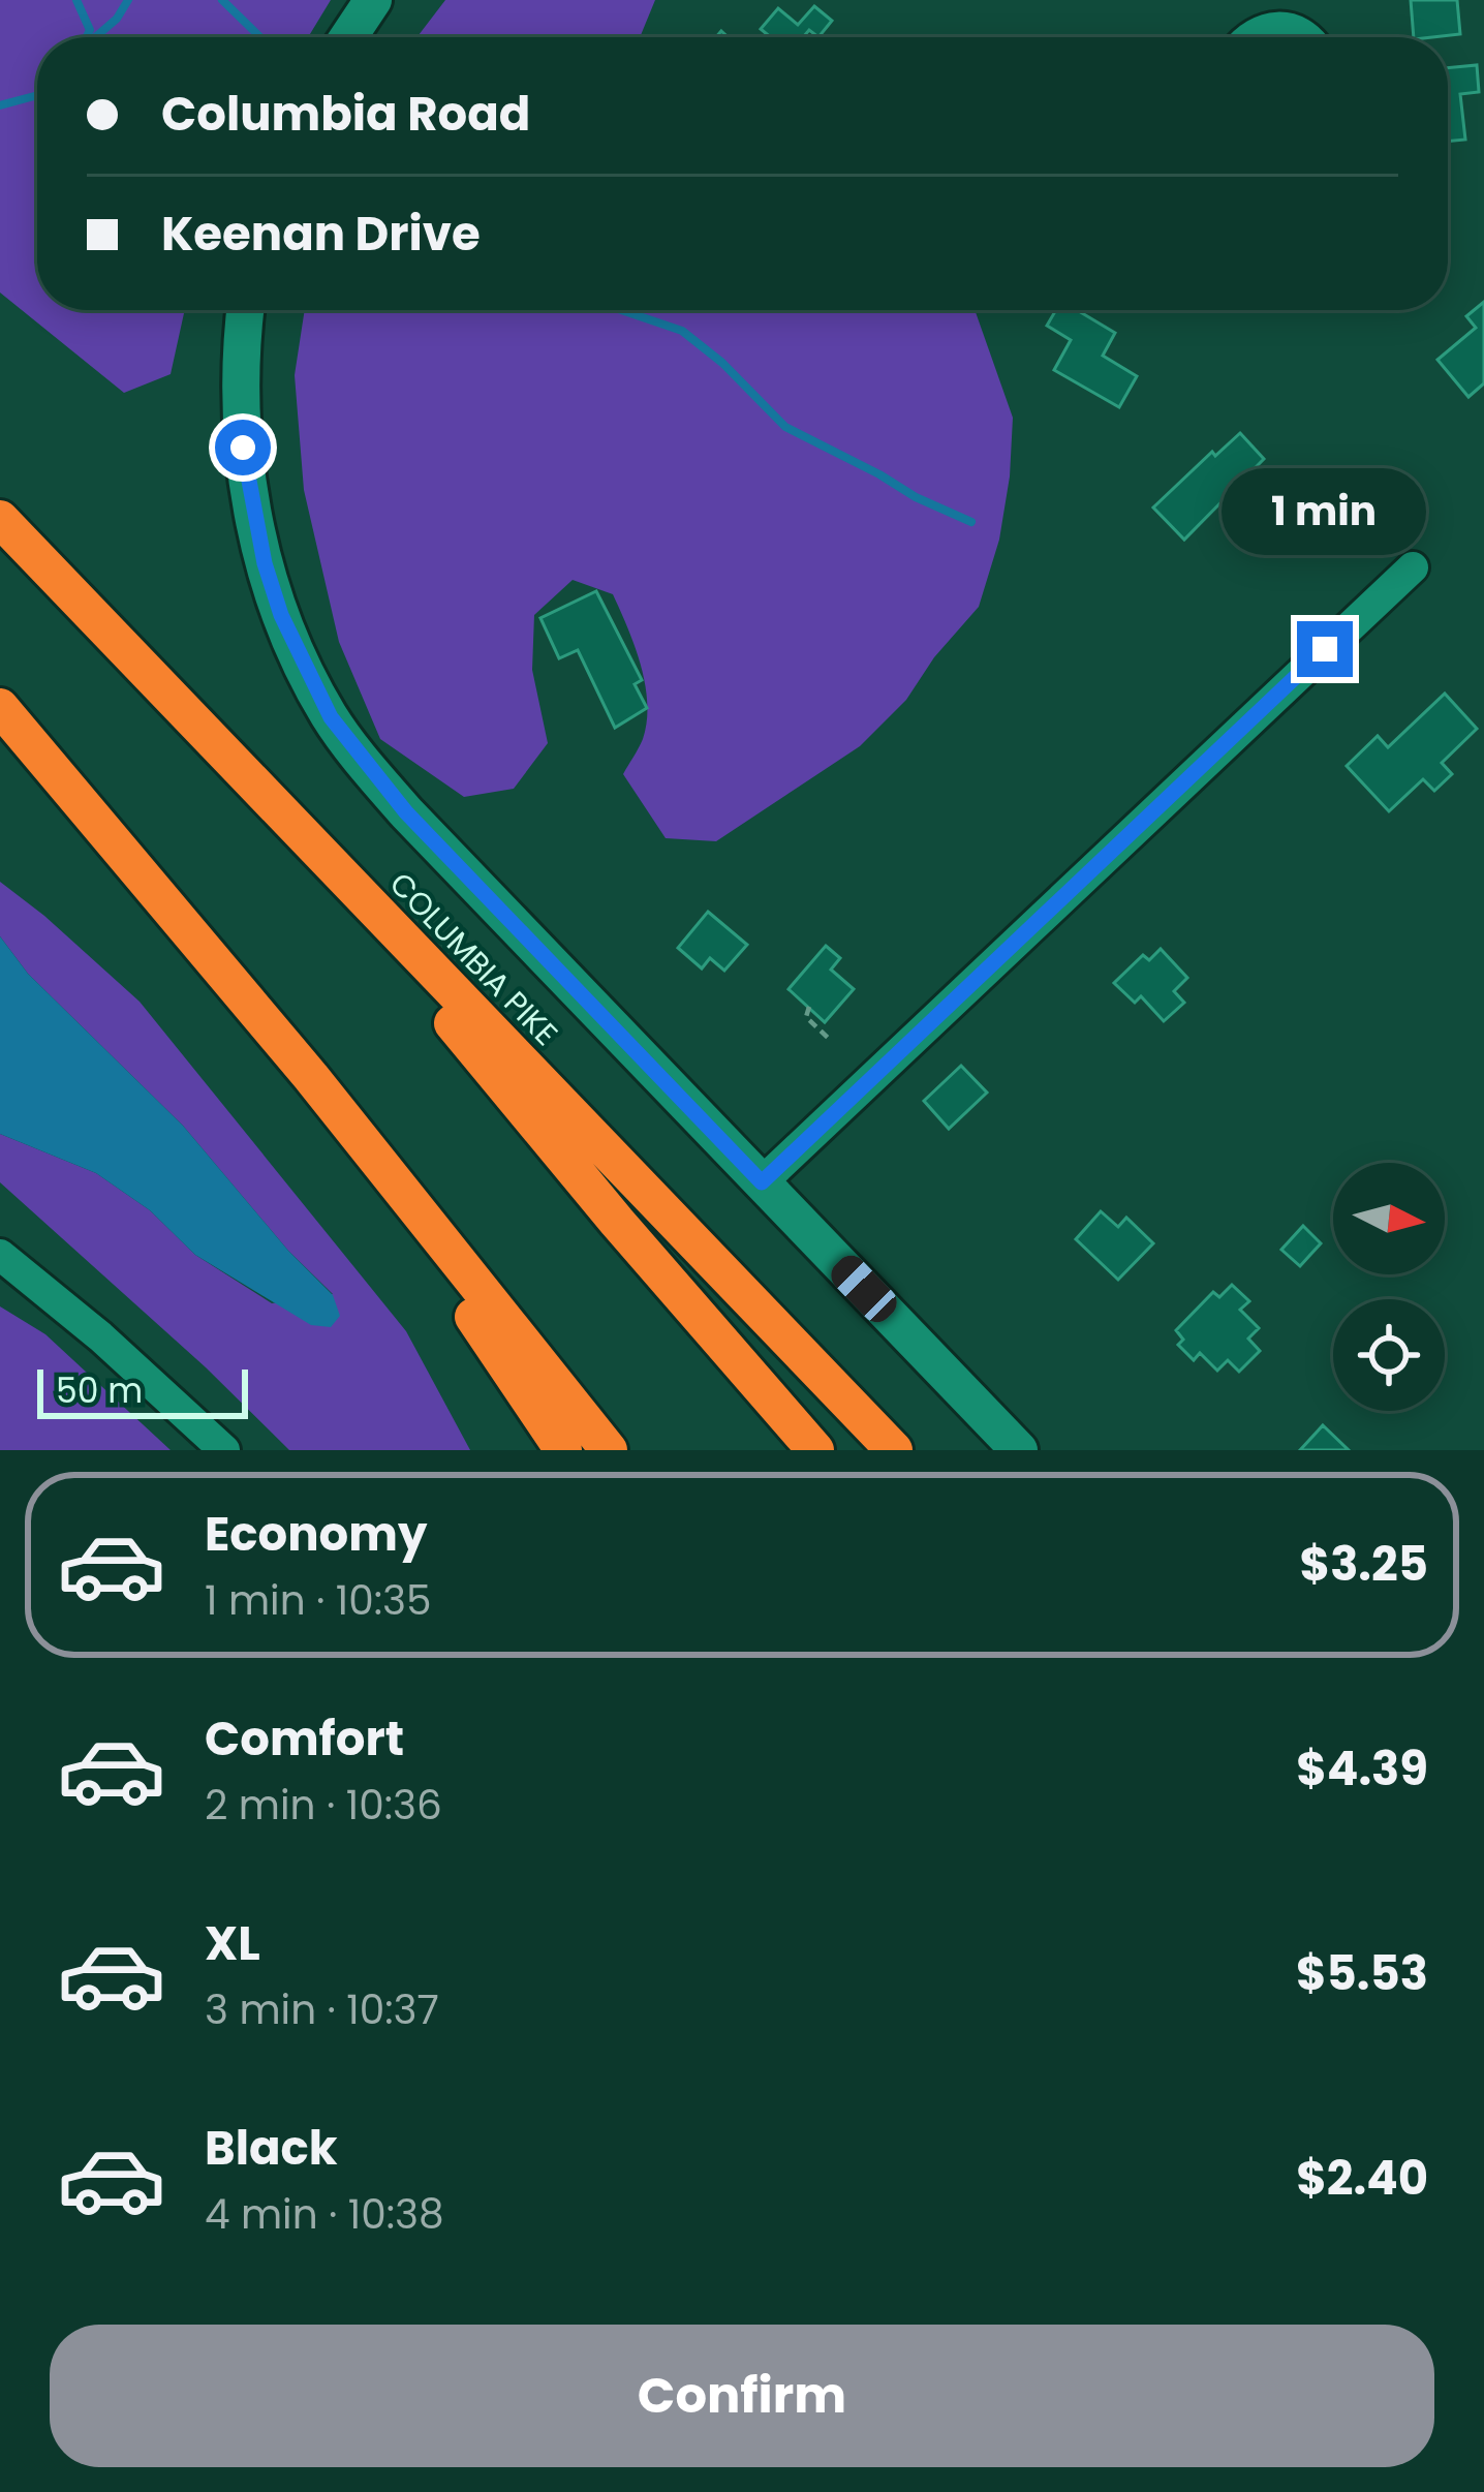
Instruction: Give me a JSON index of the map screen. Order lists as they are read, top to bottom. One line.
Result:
{"streets":{"highway":["COLUMBIA PIKE"]},"scale_bar":"50 m","north":"right","page":{"banner":["Columbia Road","Keenan Drive"],"bubble":"1 min","scale":"50 m","list":[{"name":"Economy","note":"1 min · 10:35","value":"$3.25"},{"name":"Comfort","note":"2 min · 10:36","value":"$4.39"},{"name":"XL","note":"3 min · 10:37","value":"$5.53"},{"name":"Black","note":"4 min · 10:38","value":"$2.40"}],"buttons":"Confirm"}}
